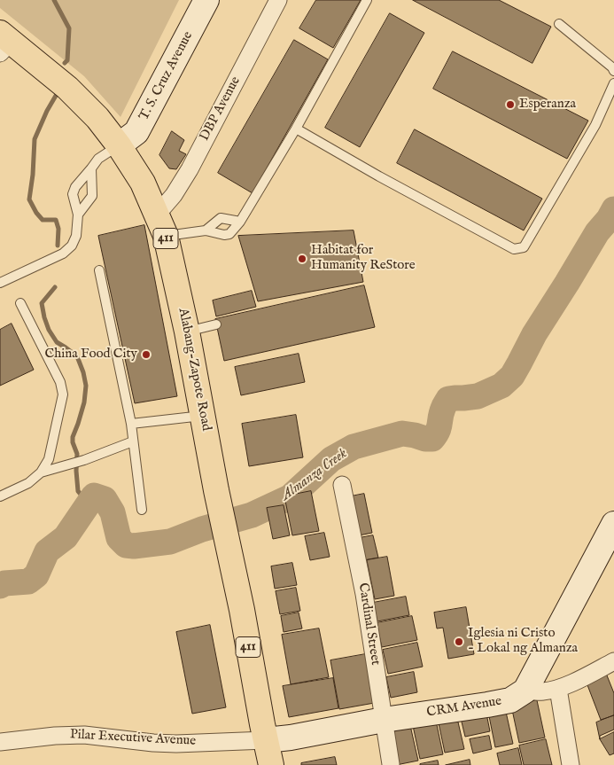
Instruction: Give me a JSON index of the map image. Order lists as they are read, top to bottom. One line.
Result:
{"streets":{"highway":["411","Alabang-Zapote Road"],"street":["T. S. Cruz Avenue","DBP Avenue","Cardinal Street","CRM Avenue","Pilar Executive Avenue"]},"crossings":[["T. S. Cruz Avenue","Alabang-Zapote Road"],["DBP Avenue","Alabang-Zapote Road"],["Alabang-Zapote Road","CRM Avenue"],["Alabang-Zapote Road","Pilar Executive Avenue"],["Cardinal Street","CRM Avenue"],["CRM Avenue","Pilar Executive Avenue"]],"water":["Almanza Creek"],"places":["Esperanza","Habitat for Humanity ReStore","China Food City","Iglesia ni Cristo - Lokal ng Almanza"]}
